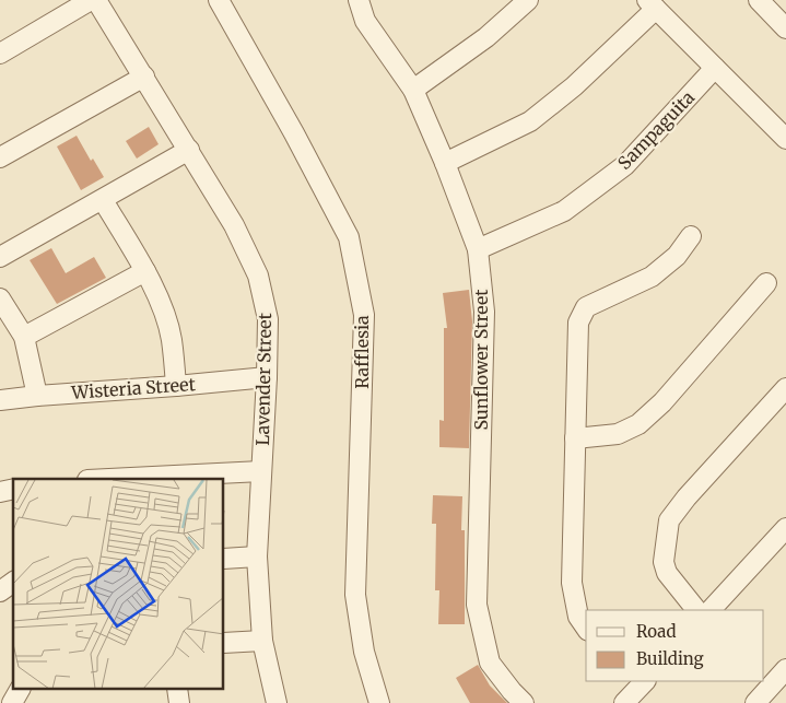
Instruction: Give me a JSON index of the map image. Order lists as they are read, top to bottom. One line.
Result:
{"streets":{"street":["Sampaguita","Rafflesia","Sunflower Street","Lavender Street","Wisteria Street"]},"crossings":[["Sampaguita","Sunflower Street"],["Lavender Street","Wisteria Street"]],"legend":["Road","Building"]}
